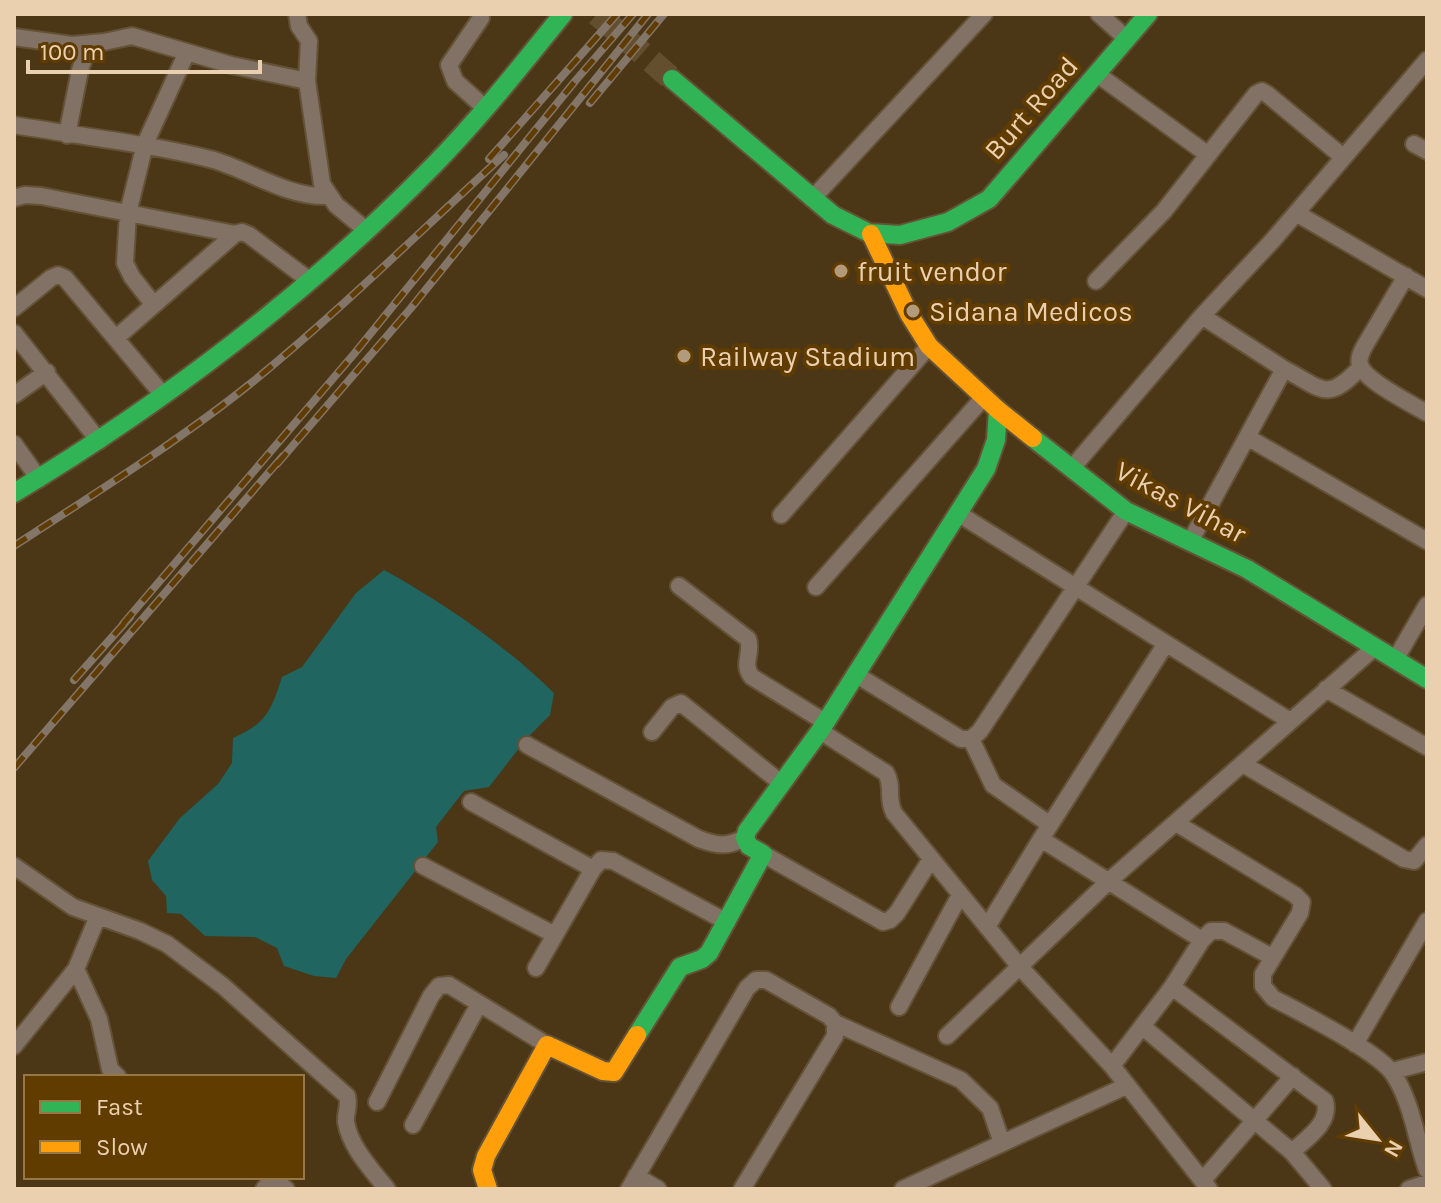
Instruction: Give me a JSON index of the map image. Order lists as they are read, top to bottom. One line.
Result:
{"streets":{"street":["Burt Road","Vikas Vihar"]},"crossings":[["Burt Road","Vikas Vihar"]],"places":["fruit vendor","Sidana Medicos","Railway Stadium"],"legend":["Fast","Slow"],"scale_bar":"100 m","north":"bottom right"}
